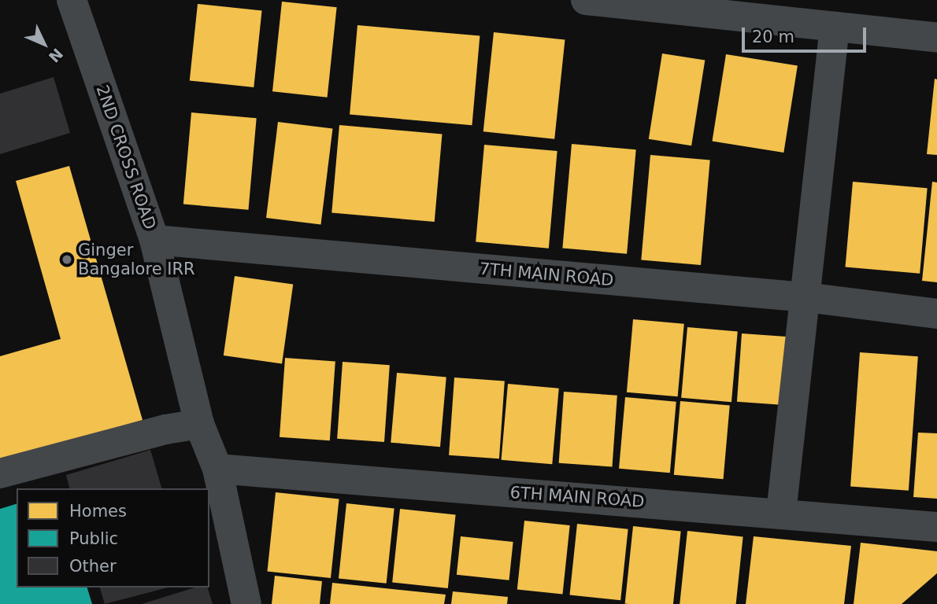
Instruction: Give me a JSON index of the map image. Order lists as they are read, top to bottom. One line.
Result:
{"streets":{"street":["2ND CROSS ROAD","7TH MAIN ROAD","6TH MAIN ROAD"]},"crossings":[["2ND CROSS ROAD","7TH MAIN ROAD"],["2ND CROSS ROAD","6TH MAIN ROAD"]],"places":["Ginger Bangalore IRR"],"legend":["Homes","Public","Other"],"scale_bar":"20 m","north":"bottom right"}
